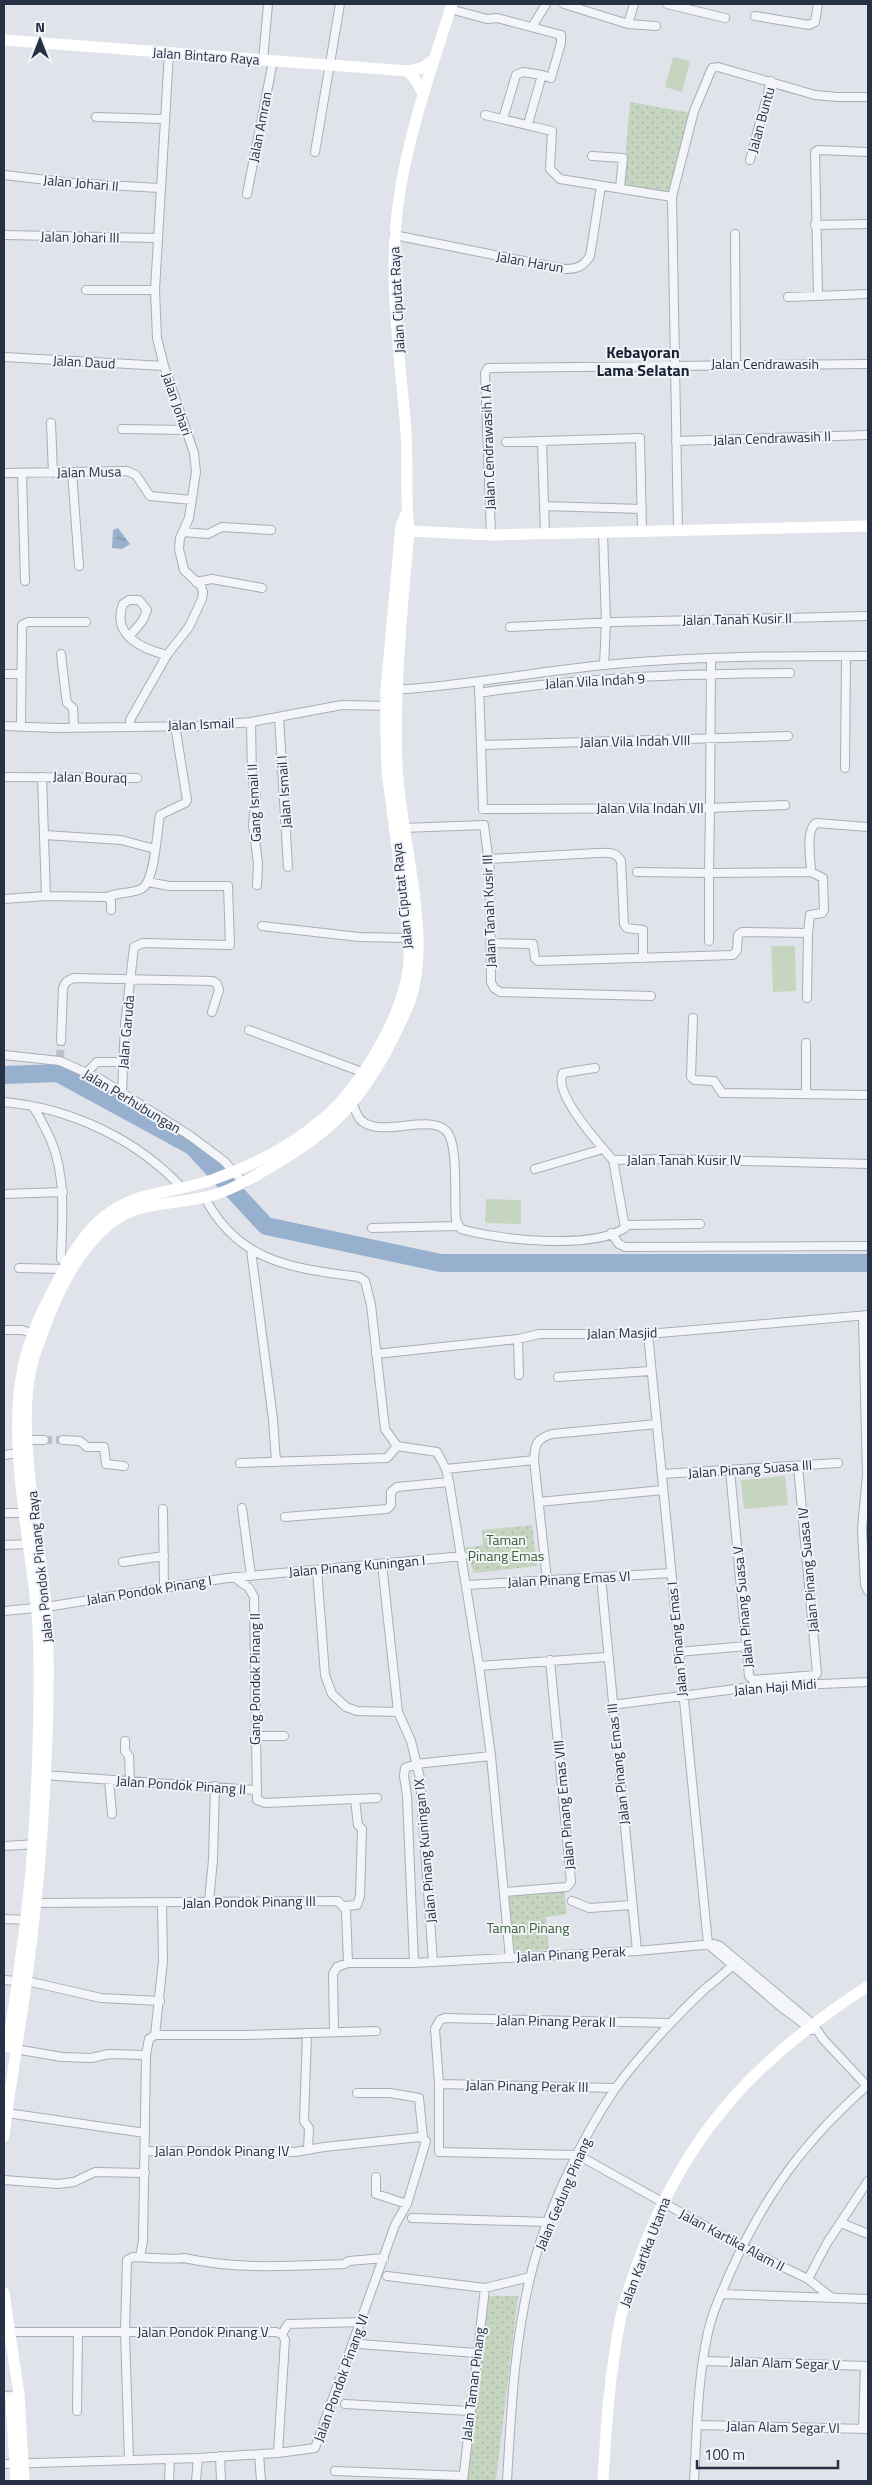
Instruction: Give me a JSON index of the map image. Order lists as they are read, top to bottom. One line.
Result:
{"streets":{"main road":["Jalan Bintaro Raya","Jalan Ciputat Raya","Jalan Pondok Pinang Raya","Jalan Kartika Utama"],"street":["Jalan Buntu","Jalan Amran","Jalan Johari II","Jalan Johari III","Jalan Harun","Jalan Daud","Jalan Cendrawasih","Jalan Johari","Jalan Cendrawasih II","Jalan Cendrawasih I A","Jalan Musa","Jalan Tanah Kusir II","Jalan Vila Indah 9","Jalan Ismail","Jalan Vila Indah VIII","Jalan Bouraq","Jalan Ismail I","Gang Ismail II","Jalan Vila Indah VII","Jalan Tanah Kusir III","Jalan Garuda","Jalan Perhubungan","Jalan Tanah Kusir IV","Jalan Masjid","Jalan Pinang Suasa III","Jalan Pinang Kuningan I","Jalan Pinang Suasa IV","Jalan Pinang Emas VI","Jalan Pondok Pinang I","Jalan Pinang Suasa V","Jalan Pinang Emas I","Gang Pondok Pinang II","Jalan Haji Midi","Jalan Pinang Emas III","Jalan Pondok Pinang II","Jalan Pinang Emas VIII","Jalan Pinang Kuningan IX","Jalan Pondok Pinang III","Jalan Pinang Perak","Jalan Pinang Perak II","Jalan Pinang Perak III","Jalan Pondok Pinang IV","Jalan Gedung Pinang","Jalan Kartika Alam II","Jalan Pondok Pinang V","Jalan Alam Segar V","Jalan Pondok Pinang VI","Jalan Taman Pinang","Jalan Alam Segar VI"]},"crossings":[["Jalan Bintaro Raya","Jalan Amran"],["Jalan Bintaro Raya","Jalan Ciputat Raya"],["Jalan Bintaro Raya","Jalan Johari"],["Jalan Johari II","Jalan Johari"],["Jalan Johari III","Jalan Johari"],["Jalan Harun","Jalan Ciputat Raya"],["Jalan Ciputat Raya","Jalan Ismail"],["Jalan Ciputat Raya","Jalan Tanah Kusir III"],["Jalan Ciputat Raya","Jalan Perhubungan"],["Jalan Ciputat Raya","Jalan Pondok Pinang Raya"],["Jalan Daud","Jalan Johari"],["Jalan Cendrawasih","Jalan Cendrawasih I A"],["Jalan Johari","Jalan Musa"],["Jalan Johari","Jalan Ismail"],["Jalan Ismail","Jalan Ismail I"],["Jalan Ismail","Gang Ismail II"],["Jalan Vila Indah VIII","Jalan Vila Indah VII"],["Jalan Garuda","Jalan Perhubungan"],["Jalan Masjid","Jalan Pinang Emas I"],["Jalan Pinang Suasa III","Jalan Pinang Suasa IV"],["Jalan Pinang Suasa III","Jalan Pinang Suasa V"],["Jalan Pinang Suasa III","Jalan Pinang Emas I"],["Jalan Pinang Kuningan I","Jalan Pondok Pinang I"],["Jalan Pinang Kuningan I","Gang Pondok Pinang II"],["Jalan Pinang Kuningan I","Jalan Pinang Kuningan IX"],["Jalan Pondok Pinang Raya","Jalan Pondok Pinang I"],["Jalan Pondok Pinang Raya","Jalan Pondok Pinang II"],["Jalan Pondok Pinang Raya","Jalan Pondok Pinang III"],["Jalan Pondok Pinang Raya","Jalan Pondok Pinang IV"],["Jalan Pinang Suasa IV","Jalan Pinang Suasa V"],["Jalan Pinang Emas VI","Jalan Pinang Emas I"],["Jalan Pinang Emas VI","Jalan Pinang Emas III"],["Jalan Pondok Pinang I","Gang Pondok Pinang II"],["Jalan Pinang Emas I","Jalan Haji Midi"],["Jalan Pinang Emas I","Jalan Pinang Perak"],["Gang Pondok Pinang II","Jalan Pondok Pinang II"],["Jalan Haji Midi","Jalan Pinang Emas III"],["Jalan Pinang Emas III","Jalan Pinang Perak"],["Jalan Pinang Kuningan IX","Jalan Pinang Perak"],["Jalan Pinang Perak II","Jalan Pinang Perak III"],["Jalan Pinang Perak II","Jalan Gedung Pinang"],["Jalan Pinang Perak III","Jalan Gedung Pinang"],["Jalan Pondok Pinang IV","Jalan Pondok Pinang VI"],["Jalan Gedung Pinang","Jalan Kartika Alam II"],["Jalan Kartika Alam II","Jalan Kartika Utama"],["Jalan Pondok Pinang V","Jalan Pondok Pinang VI"]],"districts":["Kebayoran Lama Selatan"],"parks":["Taman Pinang Emas","Taman Pinang"],"scale_bar":"100 m","north":"top"}
